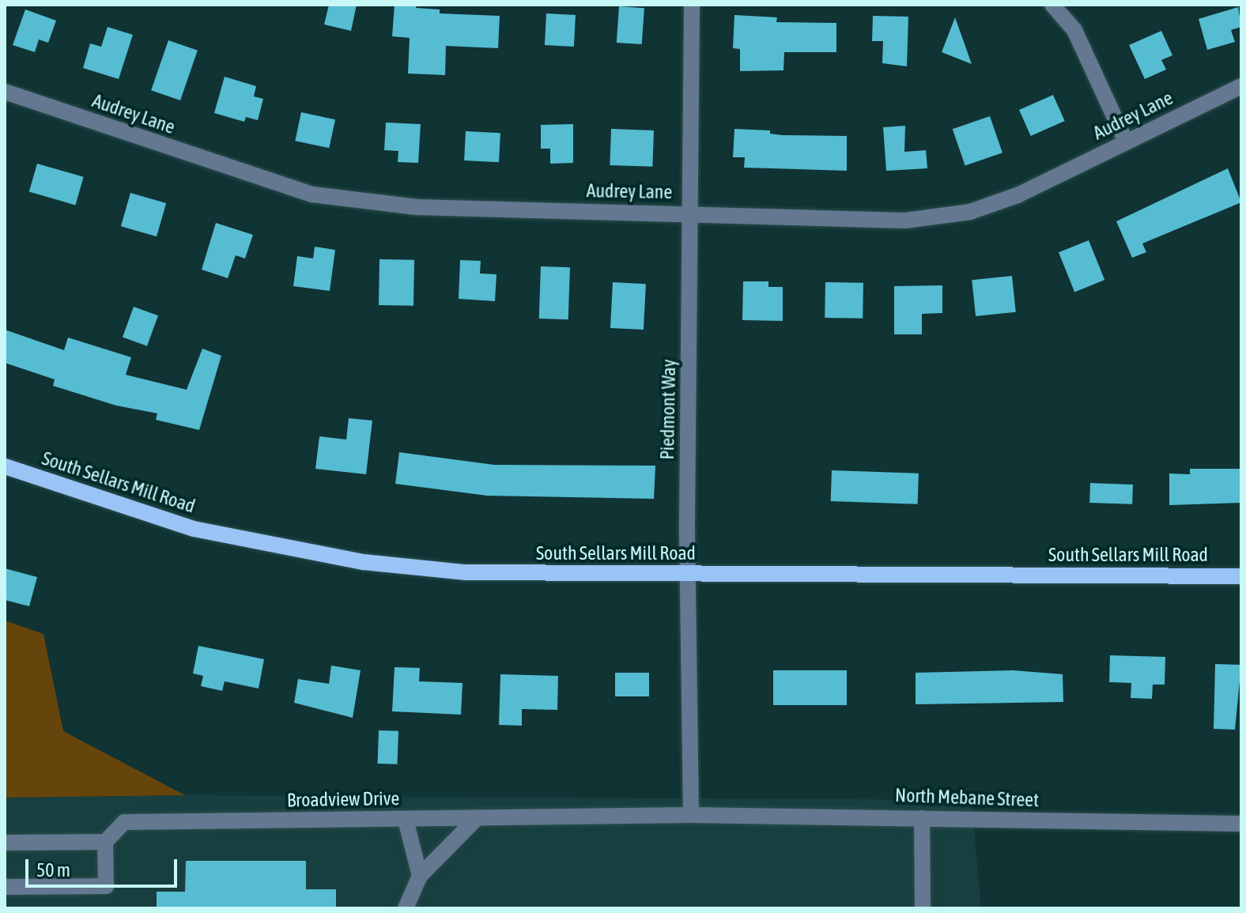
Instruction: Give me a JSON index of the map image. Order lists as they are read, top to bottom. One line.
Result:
{"streets":{"main road":["South Sellars Mill Road"],"street":["Audrey Lane","Piedmont Way","North Mebane Street","Broadview Drive"]},"crossings":[["Audrey Lane","Piedmont Way"],["Piedmont Way","South Sellars Mill Road"],["Piedmont Way","North Mebane Street"],["Piedmont Way","Broadview Drive"],["North Mebane Street","Broadview Drive"]],"scale_bar":"50 m"}
